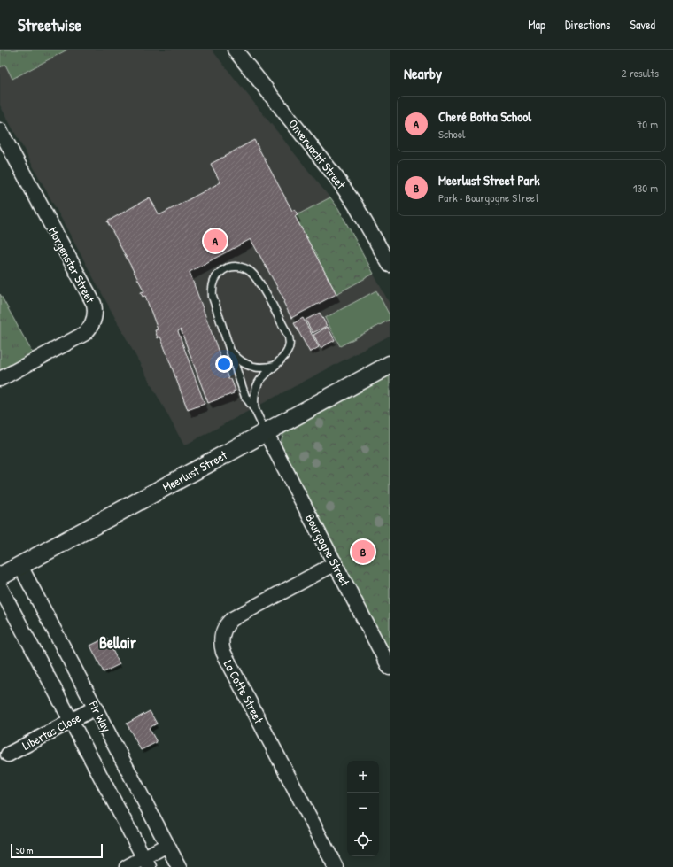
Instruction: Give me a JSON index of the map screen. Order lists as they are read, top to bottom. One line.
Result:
{"streets":{"street":["Onverwacht Street","Morgenster Street","Meerlust Street","Bourgogne Street","La Cotte Street","Fir Way","Libertas Close"]},"crossings":[["Meerlust Street","Bourgogne Street"],["Meerlust Street","Fir Way"],["Bourgogne Street","La Cotte Street"],["Fir Way","Libertas Close"]],"districts":["Bellair"],"scale_bar":"50 m","page":{"header":"Streetwise","nav":["Map","Directions","Saved"],"heading":["Nearby","2 results"],"list":[{"mark":"A","name":"Cheré Botha School","note":"School","value":"70 m"},{"mark":"B","name":"Meerlust Street Park","note":"Park · Bourgogne Street","value":"130 m"}],"pins":["A","B"],"map_buttons":["+","−"],"scale":"50 m"}}
